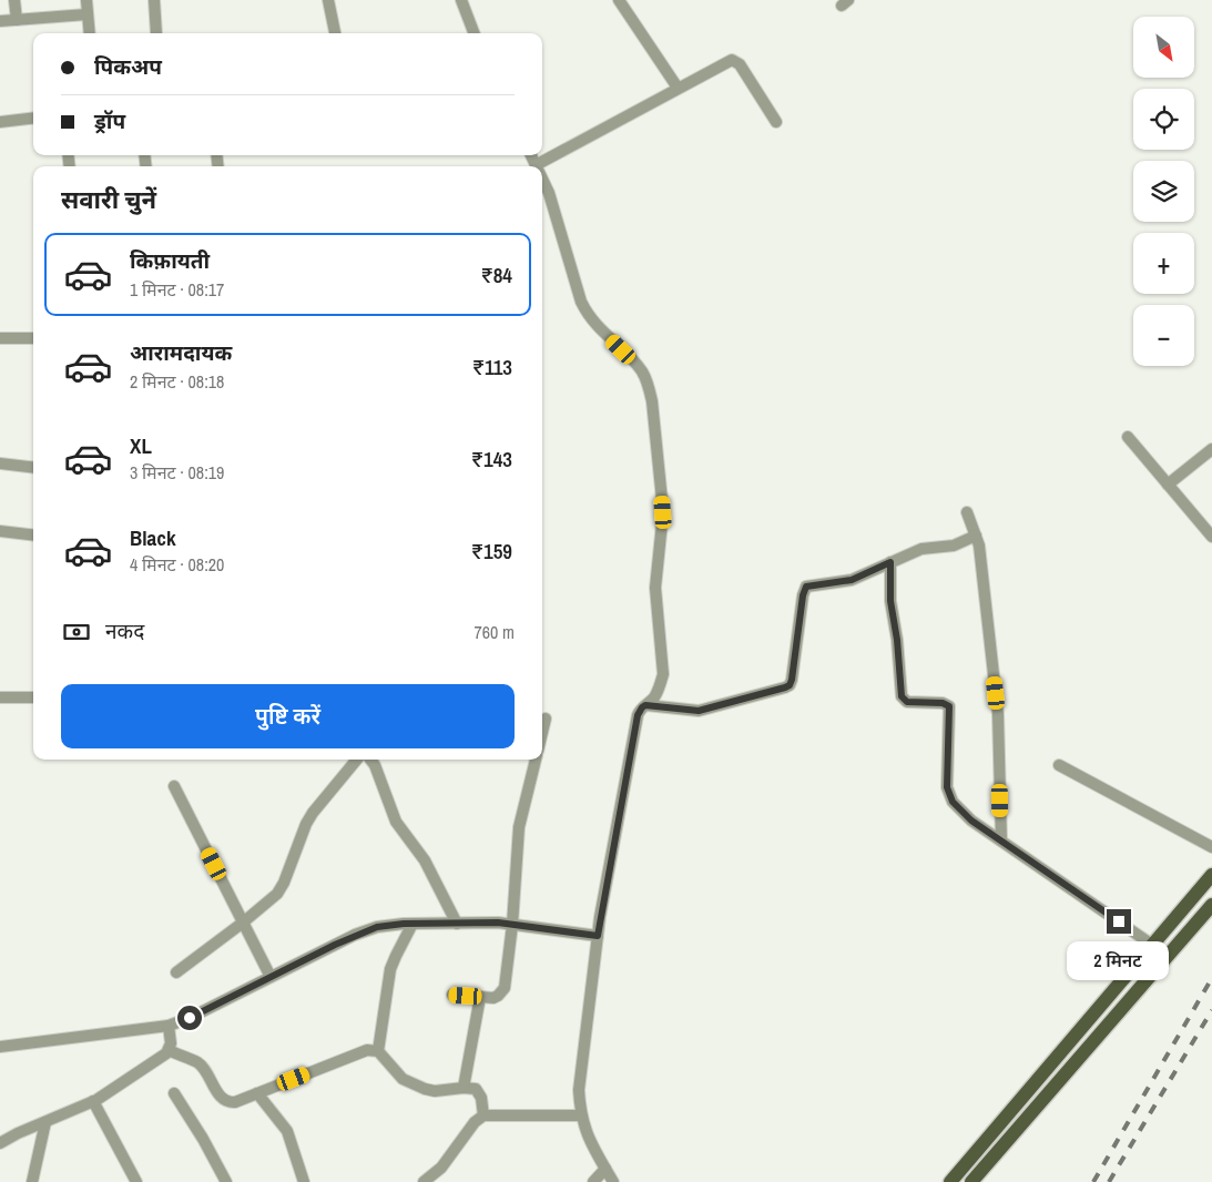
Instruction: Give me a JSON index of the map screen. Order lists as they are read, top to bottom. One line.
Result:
{"north":"bottom right","page":{"map_buttons":["+","−"],"banner":["पिकअप","ड्रॉप"],"heading":"सवारी चुनें","list":[{"name":"किफ़ायती","note":"1 मिनट · 08:17","value":"₹84"},{"name":"आरामदायक","note":"2 मिनट · 08:18","value":"₹113"},{"name":"XL","note":"3 मिनट · 08:19","value":"₹143"},{"name":"Black","note":"4 मिनट · 08:20","value":"₹159"}],"pay":["नकद","760 m"],"buttons":"पुष्टि करें","bubble":"2 मिनट"}}
